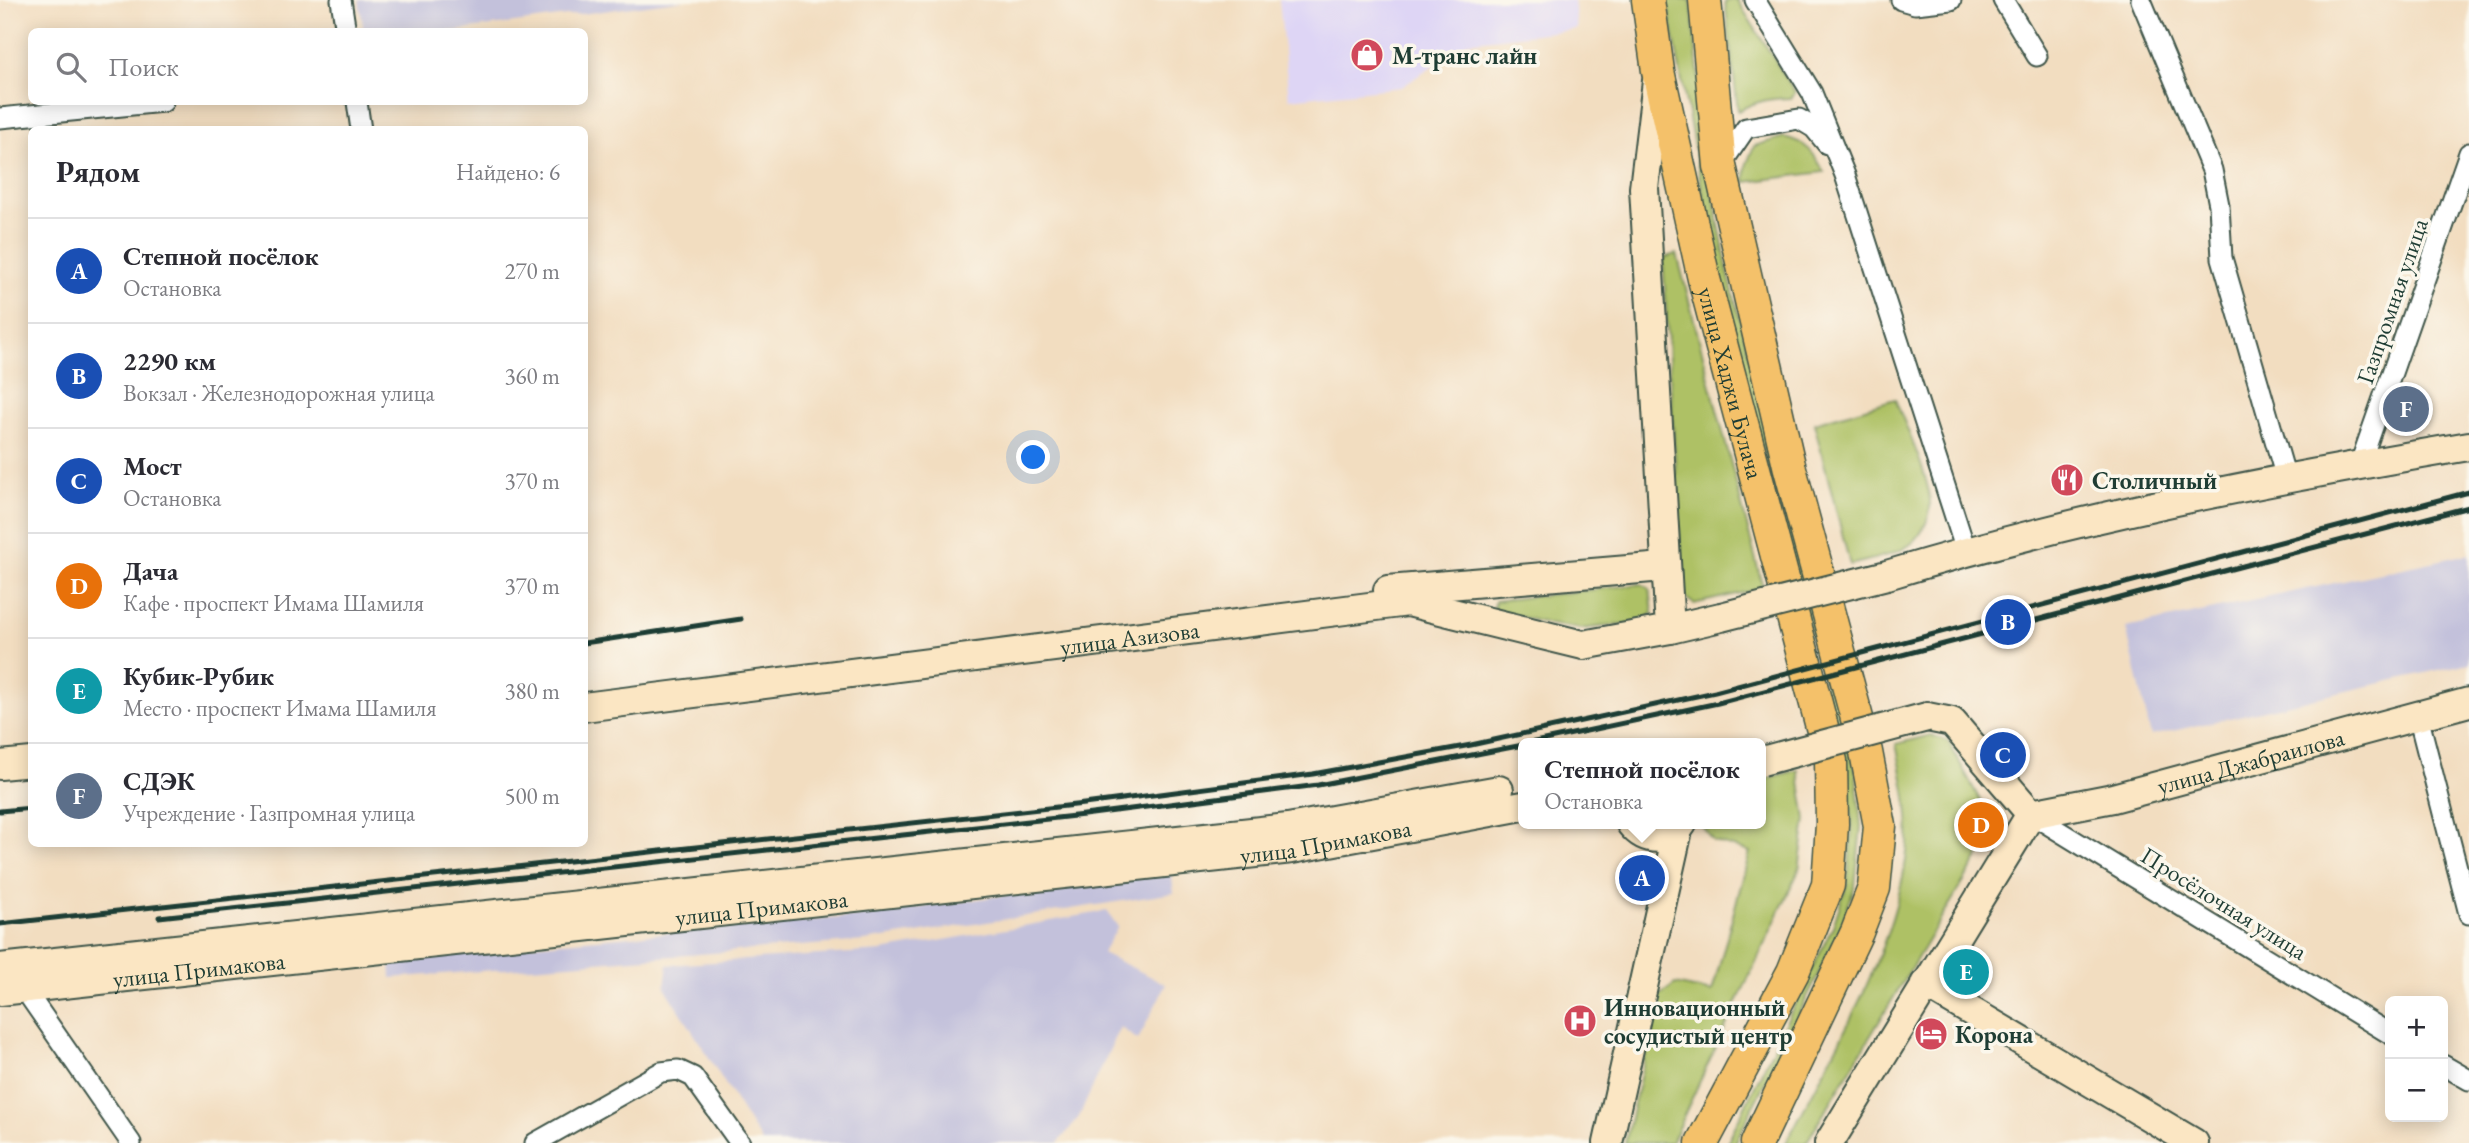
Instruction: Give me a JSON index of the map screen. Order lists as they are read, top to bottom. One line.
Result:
{"streets":{"main road":["улица Хаджи Булача","улица Азизова","улица Джабраилова","улица Примакова"],"street":["Газпромная улица","Просёлочная улица"]},"crossings":[["Газпромная улица","улица Азизова"],["улица Джабраилова","Просёлочная улица"]],"places":{"shop":["М-транс лайн"],"restaurant":["Столичный"],"hospital":["Инновационный сосудистый центр"],"hotel":["Корона"]},"page":{"search":"Поиск","heading":["Рядом","Найдено: 6"],"list":[{"mark":"A","name":"Степной посёлок","note":"Остановка","value":"270 m"},{"mark":"B","name":"2290 км","note":"Вокзал · Железнодорожная улица","value":"360 m"},{"mark":"C","name":"Мост","note":"Остановка","value":"370 m"},{"mark":"D","name":"Дача","note":"Кафе · проспект Имама Шамиля","value":"370 m"},{"mark":"E","name":"Кубик-Рубик","note":"Место · проспект Имама Шамиля","value":"380 m"},{"mark":"F","name":"СДЭК","note":"Учреждение · Газпромная улица","value":"500 m"}],"pins":["F","B","C","D","A","E"],"popup":["Степной посёлок","Остановка"],"map_buttons":["+","−"]}}
